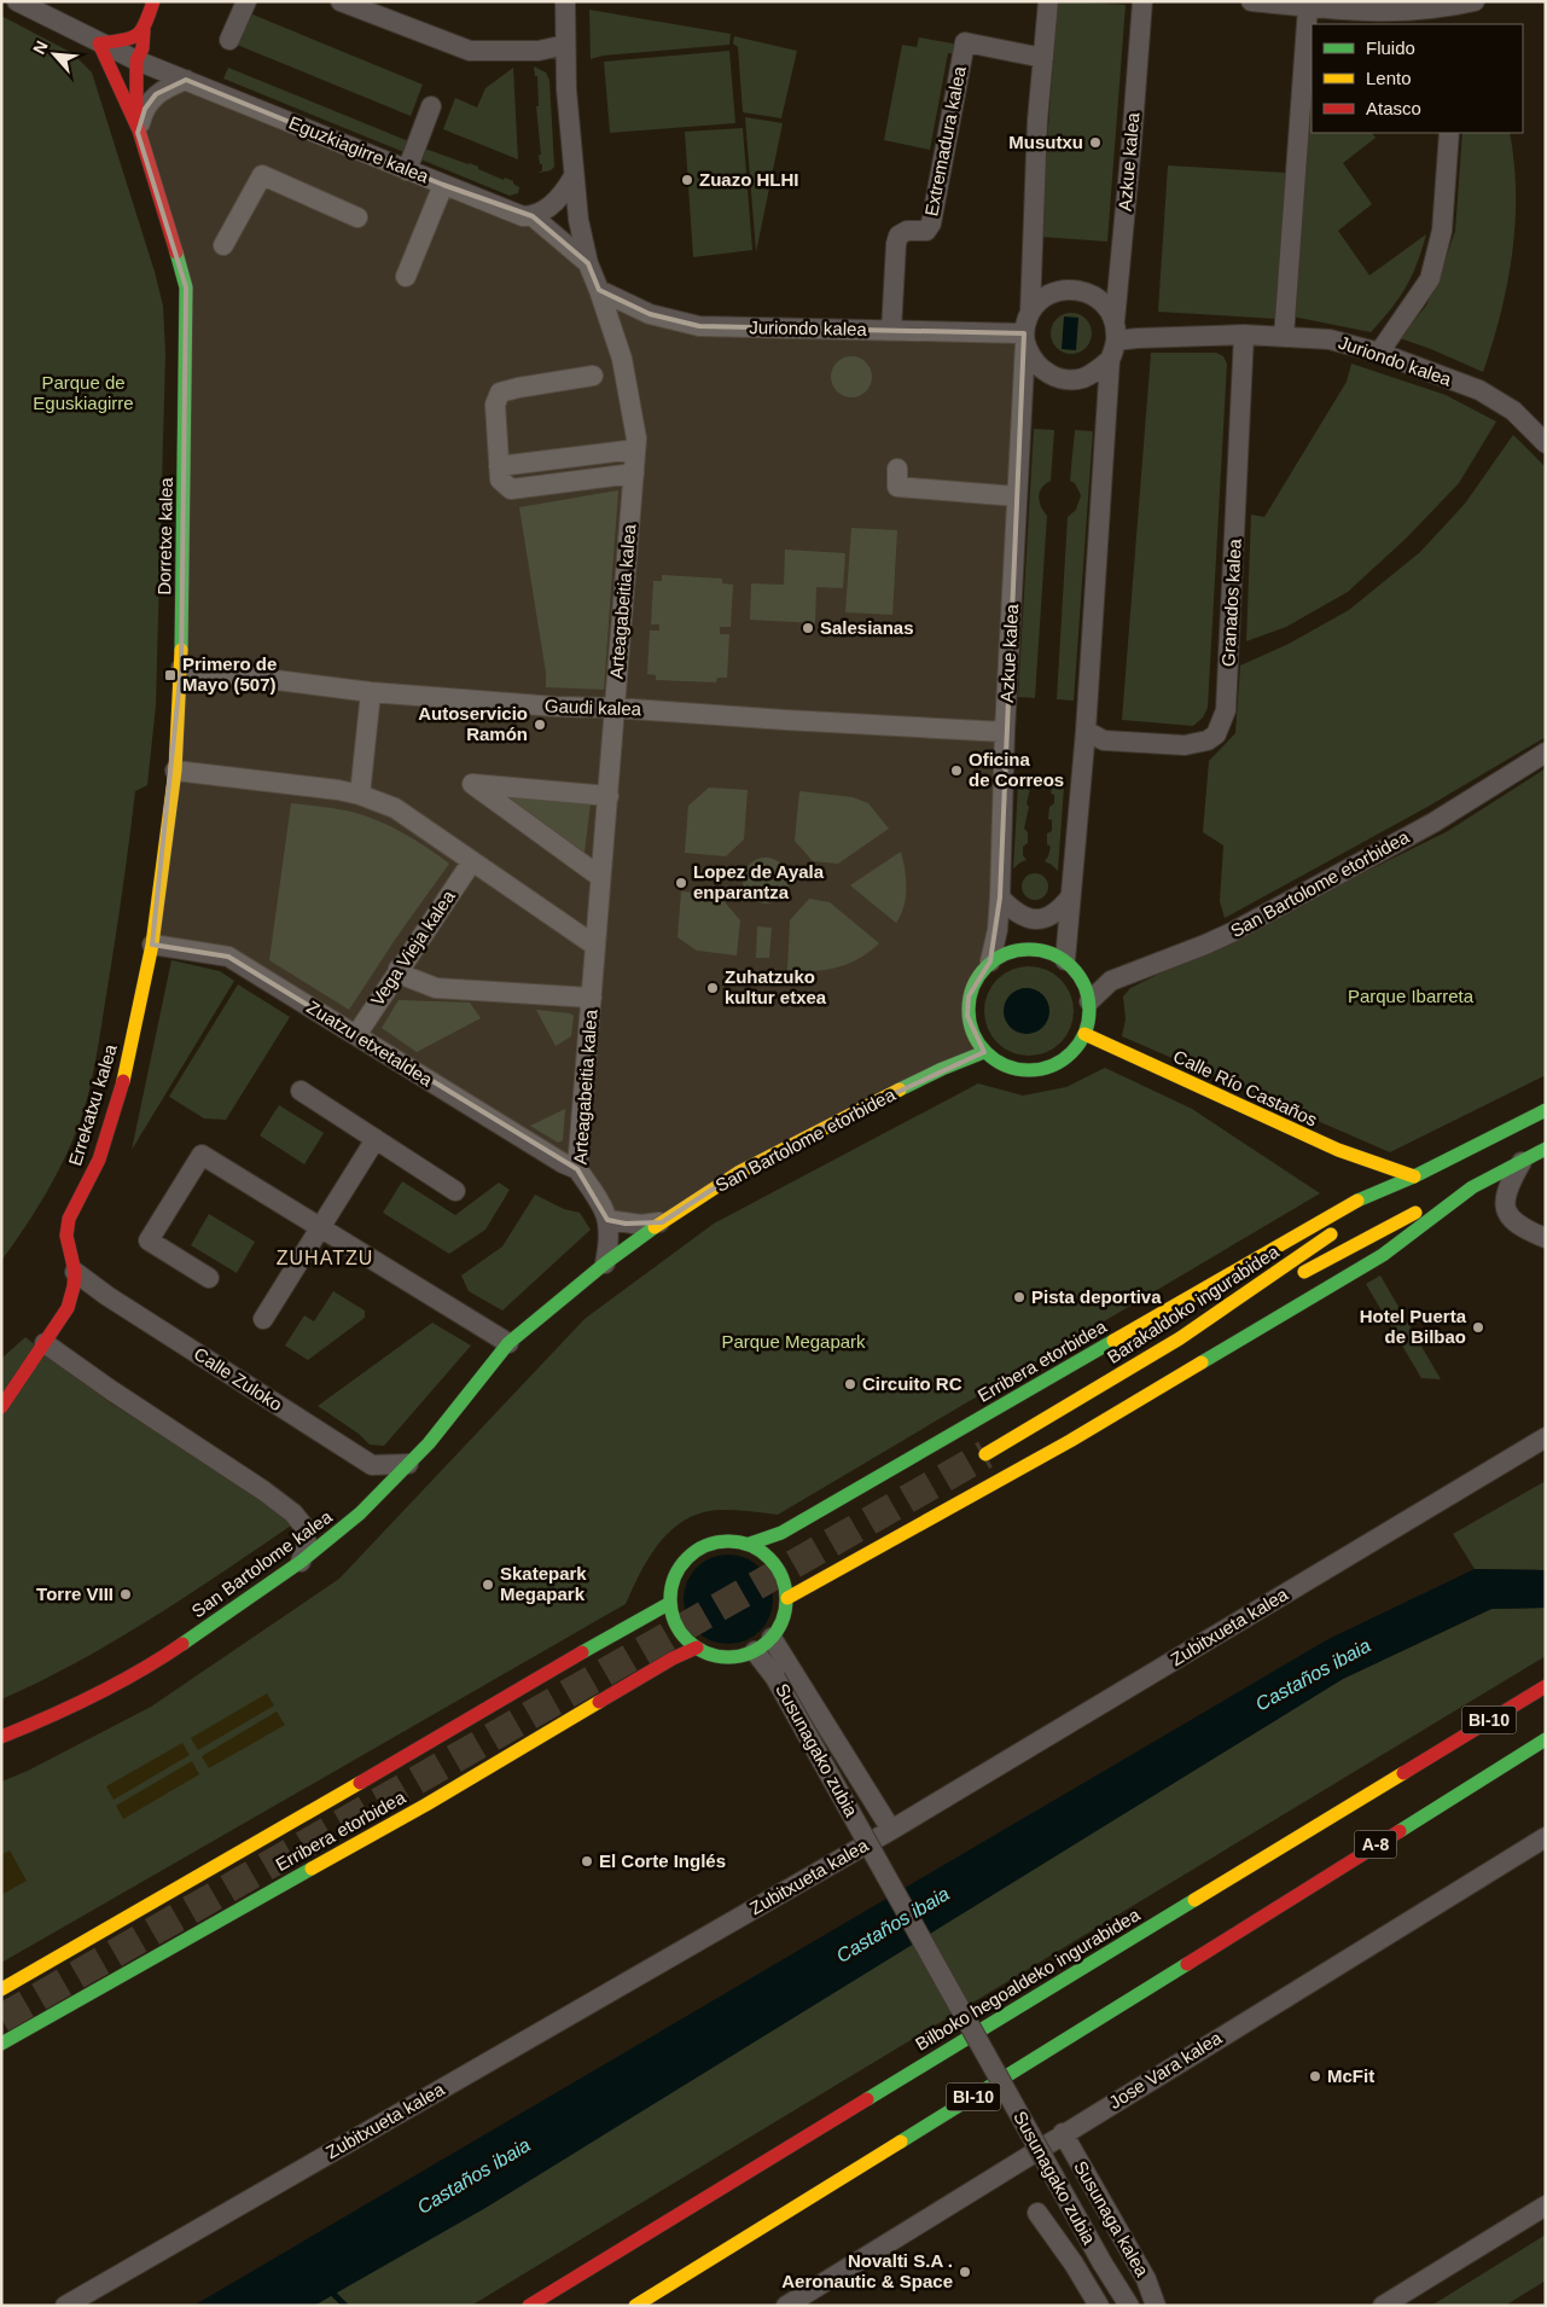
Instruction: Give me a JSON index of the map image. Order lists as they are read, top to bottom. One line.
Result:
{"streets":{"main road":["Dorretxe kalea","San Bartolome etorbidea","Calle Río Castaños","Errekatxu kalea","Barakaldoko ingurabidea","Erribera etorbidea","San Bartolome kalea","BI-10","A-8","Bilboko hegoaldeko ingurabidea"],"street":["Extremadura kalea","Eguzkiagirre kalea","Azkue kalea","Juriondo kalea","Arteagabeitia kalea","Granados kalea","Gaudi kalea","Vega Vieja kalea","Zuatzu etxetaldea","Calle Zuloko","Zubitxueta kalea","Susunagako zubia","Jose Vara kalea","Susunaga kalea"]},"crossings":[["Extremadura kalea","Juriondo kalea"],["Eguzkiagirre kalea","Dorretxe kalea"],["Eguzkiagirre kalea","Arteagabeitia kalea"],["Azkue kalea","Juriondo kalea"],["Azkue kalea","Gaudi kalea"],["Azkue kalea","San Bartolome etorbidea"],["Azkue kalea","Calle Río Castaños"],["Juriondo kalea","Arteagabeitia kalea"],["Juriondo kalea","Granados kalea"],["Dorretxe kalea","Gaudi kalea"],["Dorretxe kalea","Zuatzu etxetaldea"],["Dorretxe kalea","Errekatxu kalea"],["Arteagabeitia kalea","Gaudi kalea"],["Arteagabeitia kalea","San Bartolome etorbidea"],["Arteagabeitia kalea","Zuatzu etxetaldea"],["Arteagabeitia kalea","San Bartolome kalea"],["San Bartolome etorbidea","Calle Río Castaños"],["San Bartolome etorbidea","San Bartolome kalea"],["Vega Vieja kalea","Zuatzu etxetaldea"],["Zuatzu etxetaldea","Errekatxu kalea"],["Calle Río Castaños","Barakaldoko ingurabidea"],["Calle Río Castaños","Erribera etorbidea"],["Errekatxu kalea","Calle Zuloko"],["Barakaldoko ingurabidea","Erribera etorbidea"],["Erribera etorbidea","Susunagako zubia"],["Calle Zuloko","San Bartolome kalea"],["BI-10","A-8"],["Susunagako zubia","Susunaga kalea"],["Jose Vara kalea","Susunaga kalea"]],"districts":["ZUHATZU"],"water":["Castaños ibaia"],"parks":["Parque de Eguskiagirre","Parque Ibarreta","Parque Megapark"],"places":{"other":["Musutxu","Zuazo HLHI","Salesianas","Autoservicio Ramón","Oficina de Correos","Lopez de Ayala enparantza","Zuhatzuko kultur etxea","Pista deportiva","Hotel Puerta de Bilbao","Circuito RC","Skatepark Megapark","Torre VIII","El Corte Inglés","McFit","Novalti S.A . Aeronautic & Space"],"transit":["Primero de Mayo (507)"]},"legend":["Fluido","Lento","Atasco"],"north":"top left"}
